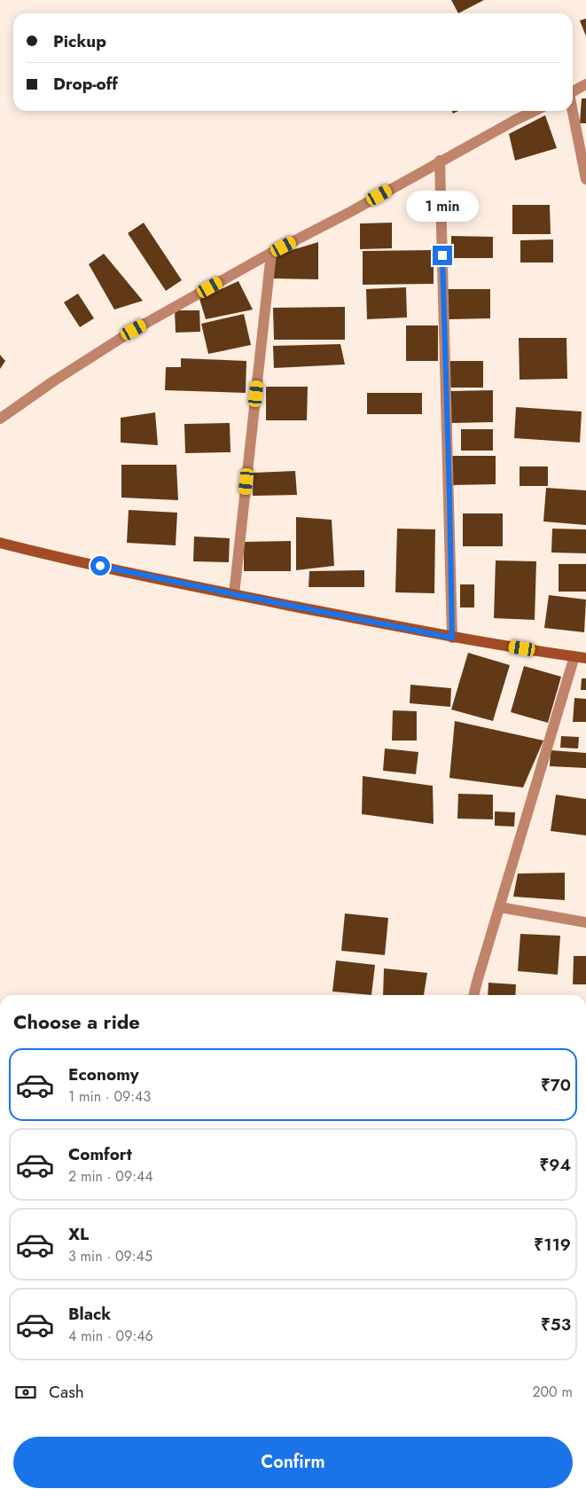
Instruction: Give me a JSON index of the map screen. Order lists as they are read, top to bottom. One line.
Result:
{"page":{"banner":["Pickup","Drop-off"],"bubble":"1 min","heading":"Choose a ride","list":[{"name":"Economy","note":"1 min · 09:43","value":"₹70"},{"name":"Comfort","note":"2 min · 09:44","value":"₹94"},{"name":"XL","note":"3 min · 09:45","value":"₹119"},{"name":"Black","note":"4 min · 09:46","value":"₹53"}],"pay":["Cash","200 m"],"buttons":"Confirm"}}
